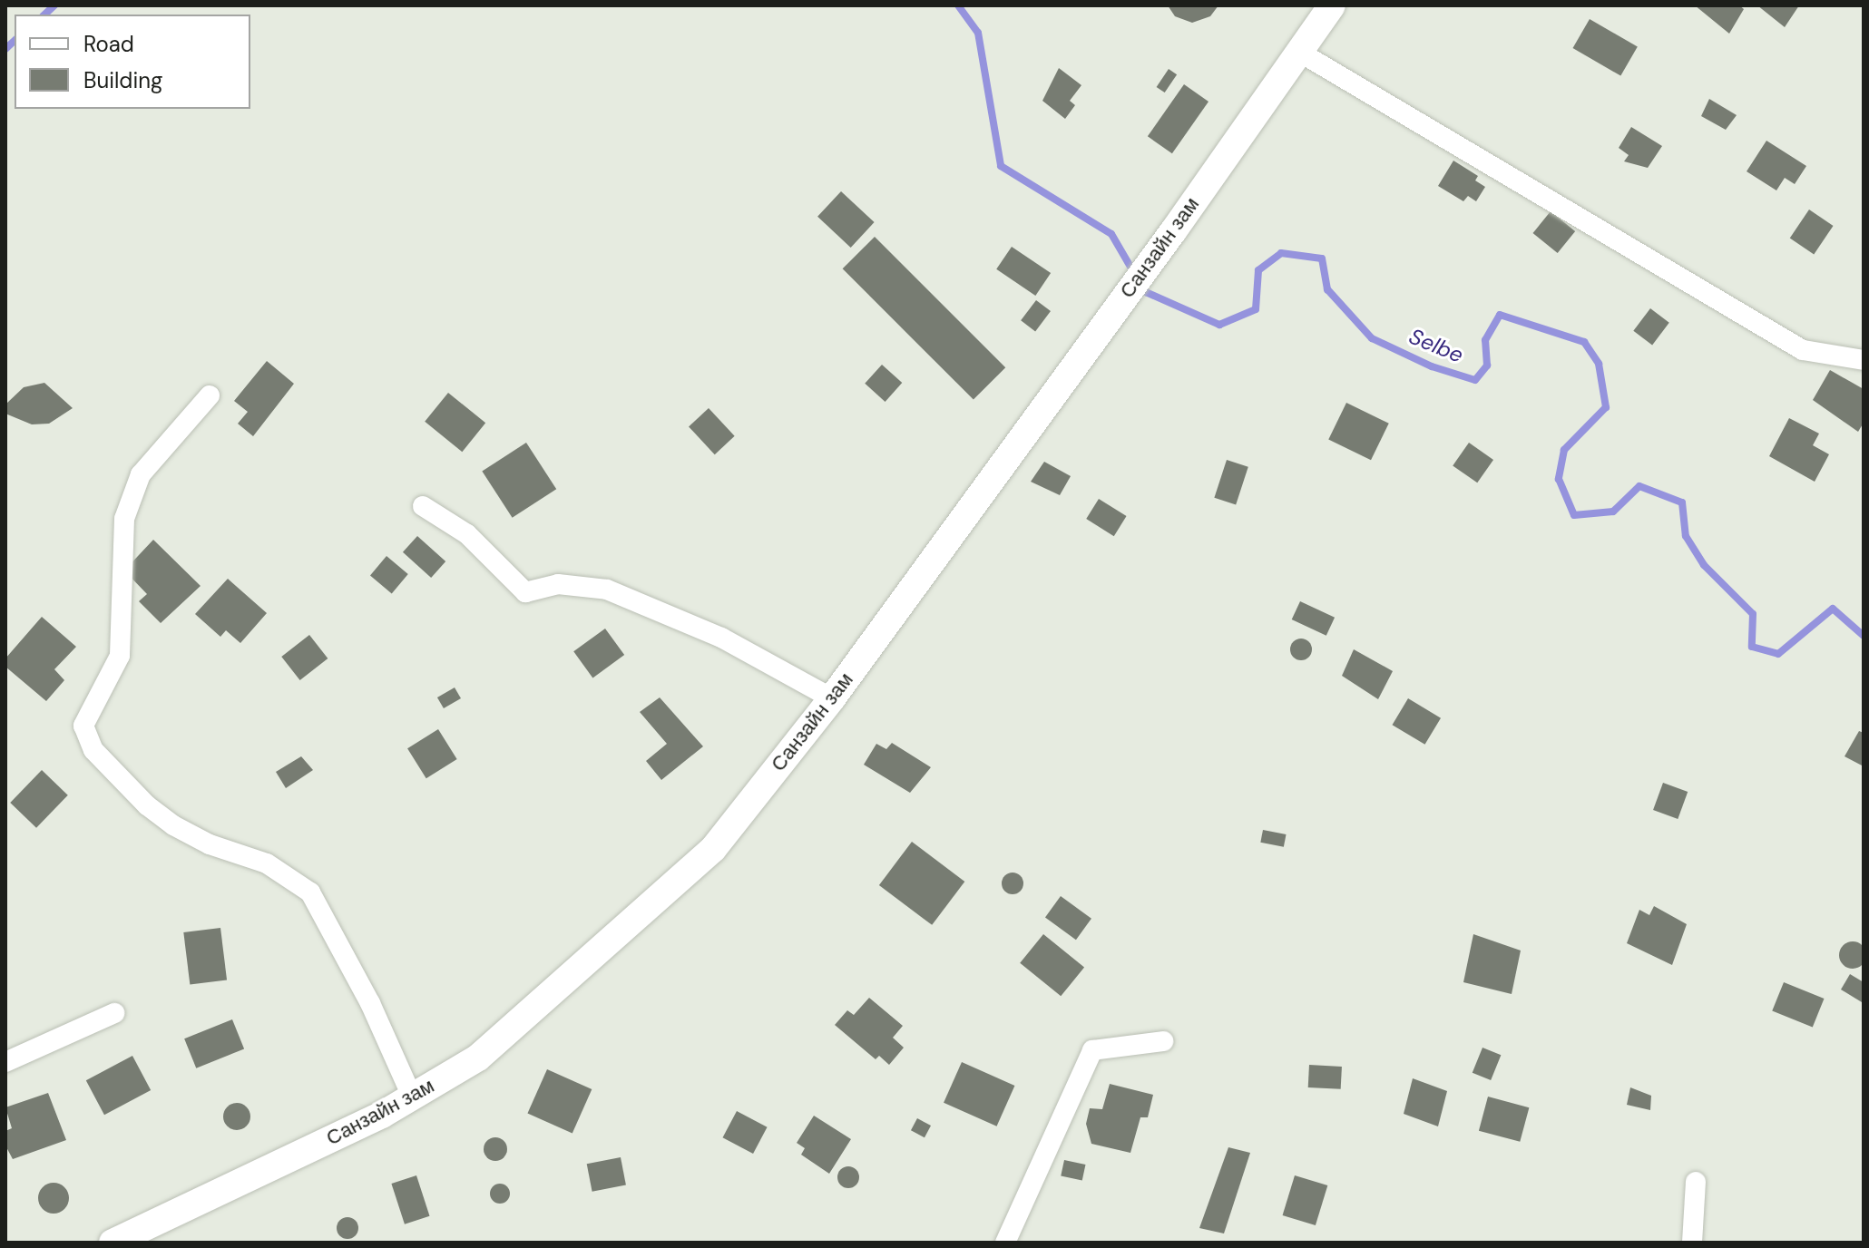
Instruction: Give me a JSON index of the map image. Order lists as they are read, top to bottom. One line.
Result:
{"streets":{"main road":["Санзайн зам"]},"water":["Selbe"],"legend":["Road","Building"]}
